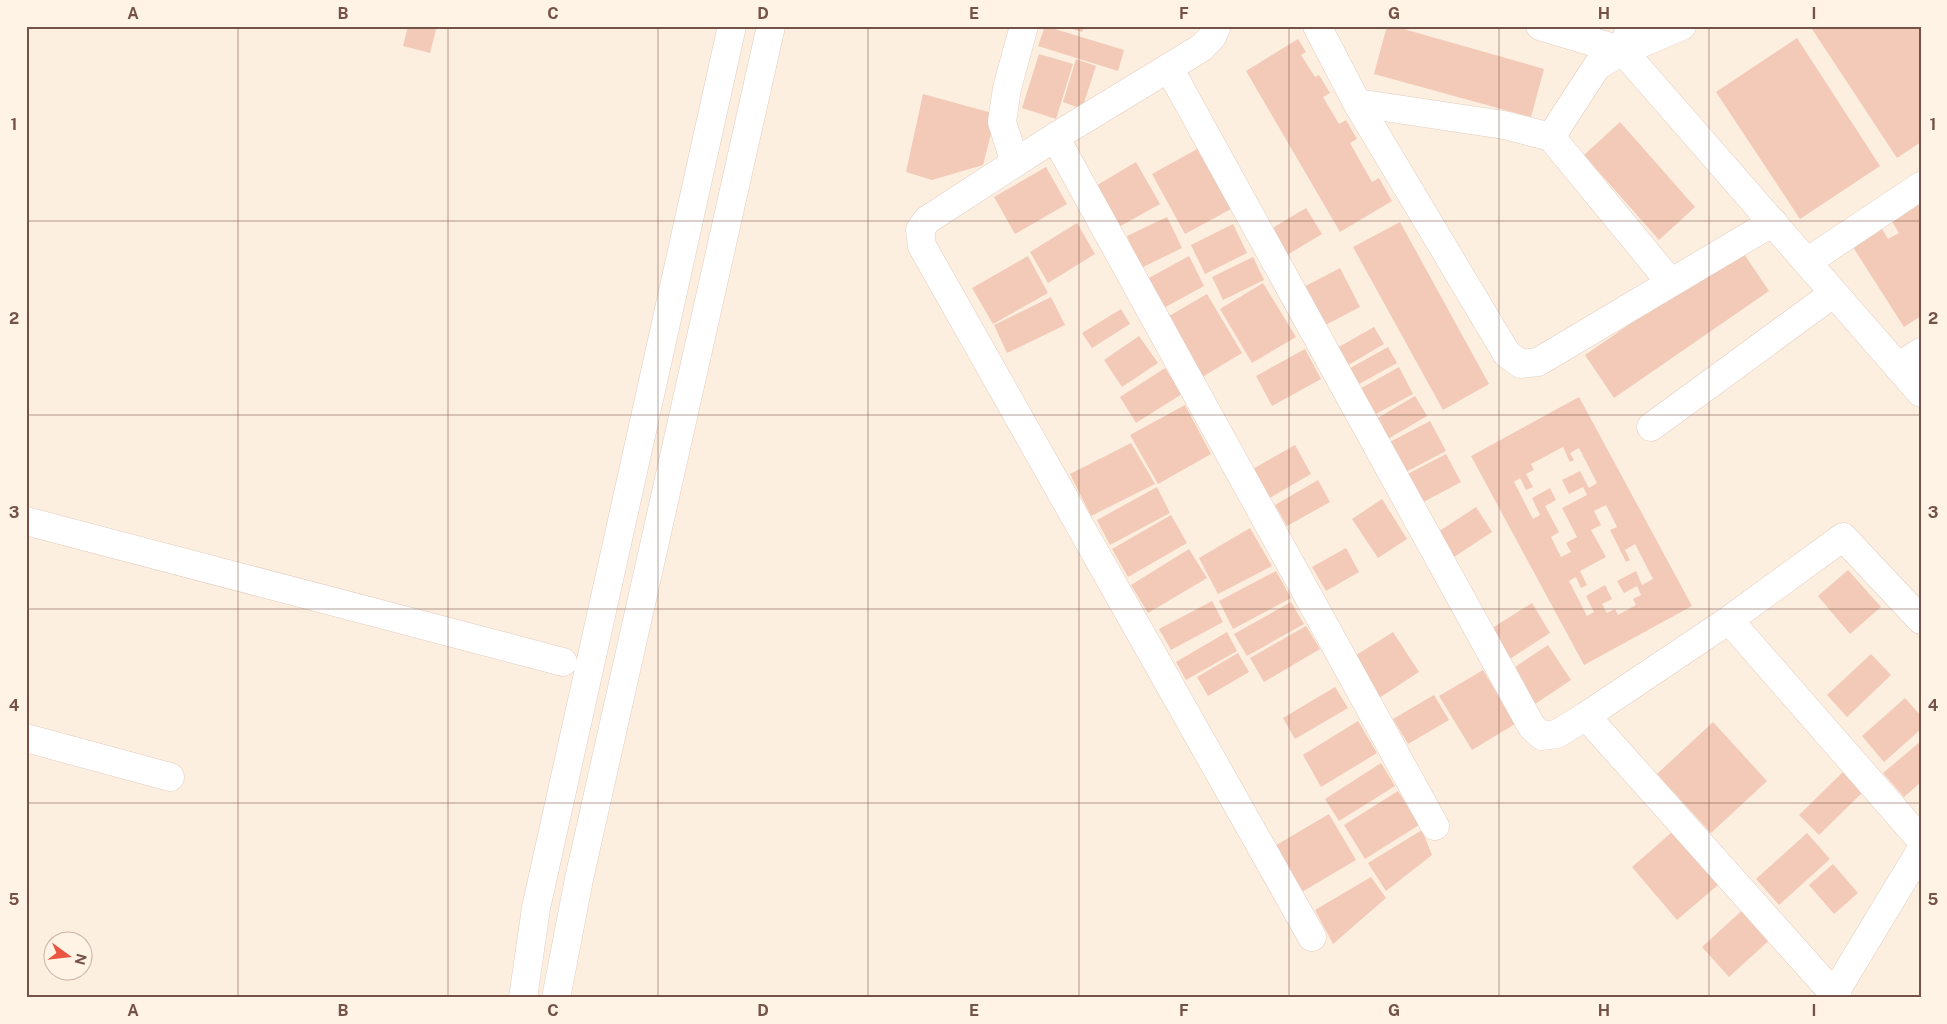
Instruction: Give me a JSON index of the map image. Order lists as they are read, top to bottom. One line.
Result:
{"north":"right","grid":{"columns":["A","B","C","D","E","F","G","H","I"],"rows":["1","2","3","4","5"]}}
